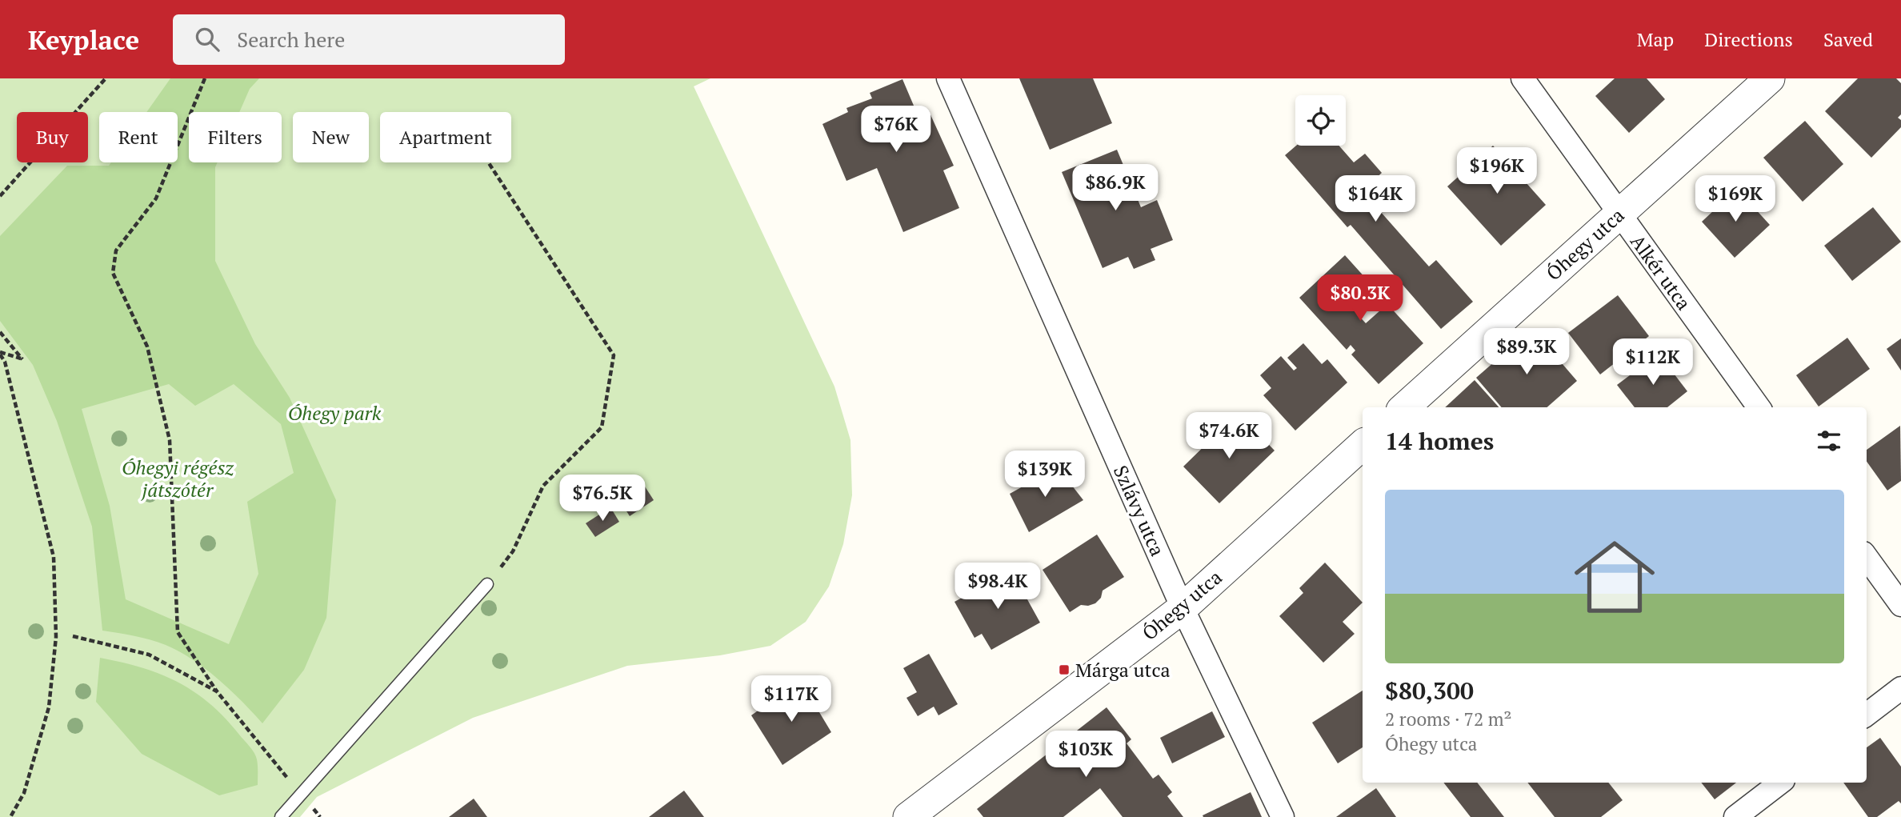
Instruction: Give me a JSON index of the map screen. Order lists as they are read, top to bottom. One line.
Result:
{"streets":{"street":["Óhegy utca","Alkér utca","Szlávy utca"]},"crossings":[["Óhegy utca","Alkér utca"],["Óhegy utca","Szlávy utca"]],"parks":["Óhegy park","Óhegyi régész játszótér"],"places":{"transit":["Márga utca"]},"page":{"header":"Keyplace","search":"Search here","nav":["Map","Directions","Saved"],"price":["$76K","$196K","$86.9K","$164K","$169K","$80.3K","$89.3K","$112K","$74.6K","$139K","$76.5K","$98.4K","$117K","$103K"],"chip":["Buy","Rent","Filters","New","Apartment"],"heading":"14 homes","list":[{"name":"$80,300","note":"2 rooms · 72 m² · Óhegy utca"}]}}
